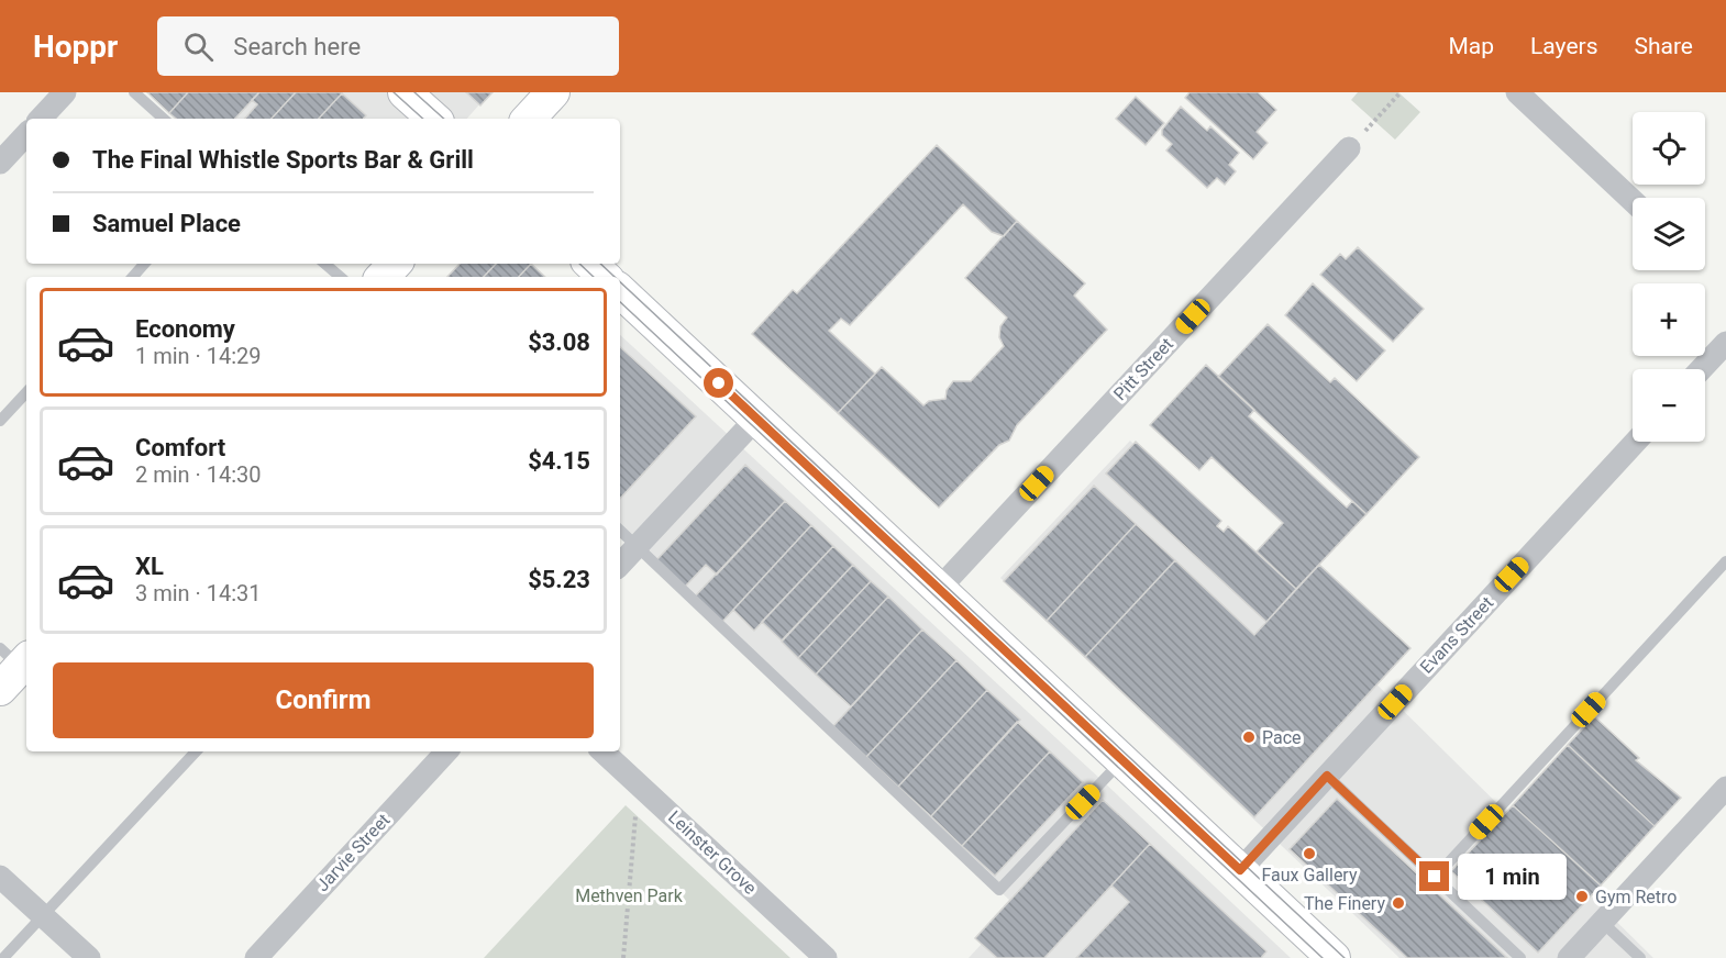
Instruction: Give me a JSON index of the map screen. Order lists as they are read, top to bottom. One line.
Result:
{"streets":{"street":["Pitt Street","Evans Street","Jarvie Street","Leinster Grove"]},"parks":["Methven Park"],"places":["Pace","Faux Gallery","Gym Retro","The Finery"],"page":{"header":"Hoppr","search":"Search here","nav":["Map","Layers","Share"],"map_buttons":["+","−"],"banner":["The Final Whistle Sports Bar & Grill","Samuel Place"],"list":[{"name":"Economy","note":"1 min · 14:29","value":"$3.08"},{"name":"Comfort","note":"2 min · 14:30","value":"$4.15"},{"name":"XL","note":"3 min · 14:31","value":"$5.23"}],"buttons":"Confirm","bubble":"1 min"}}
